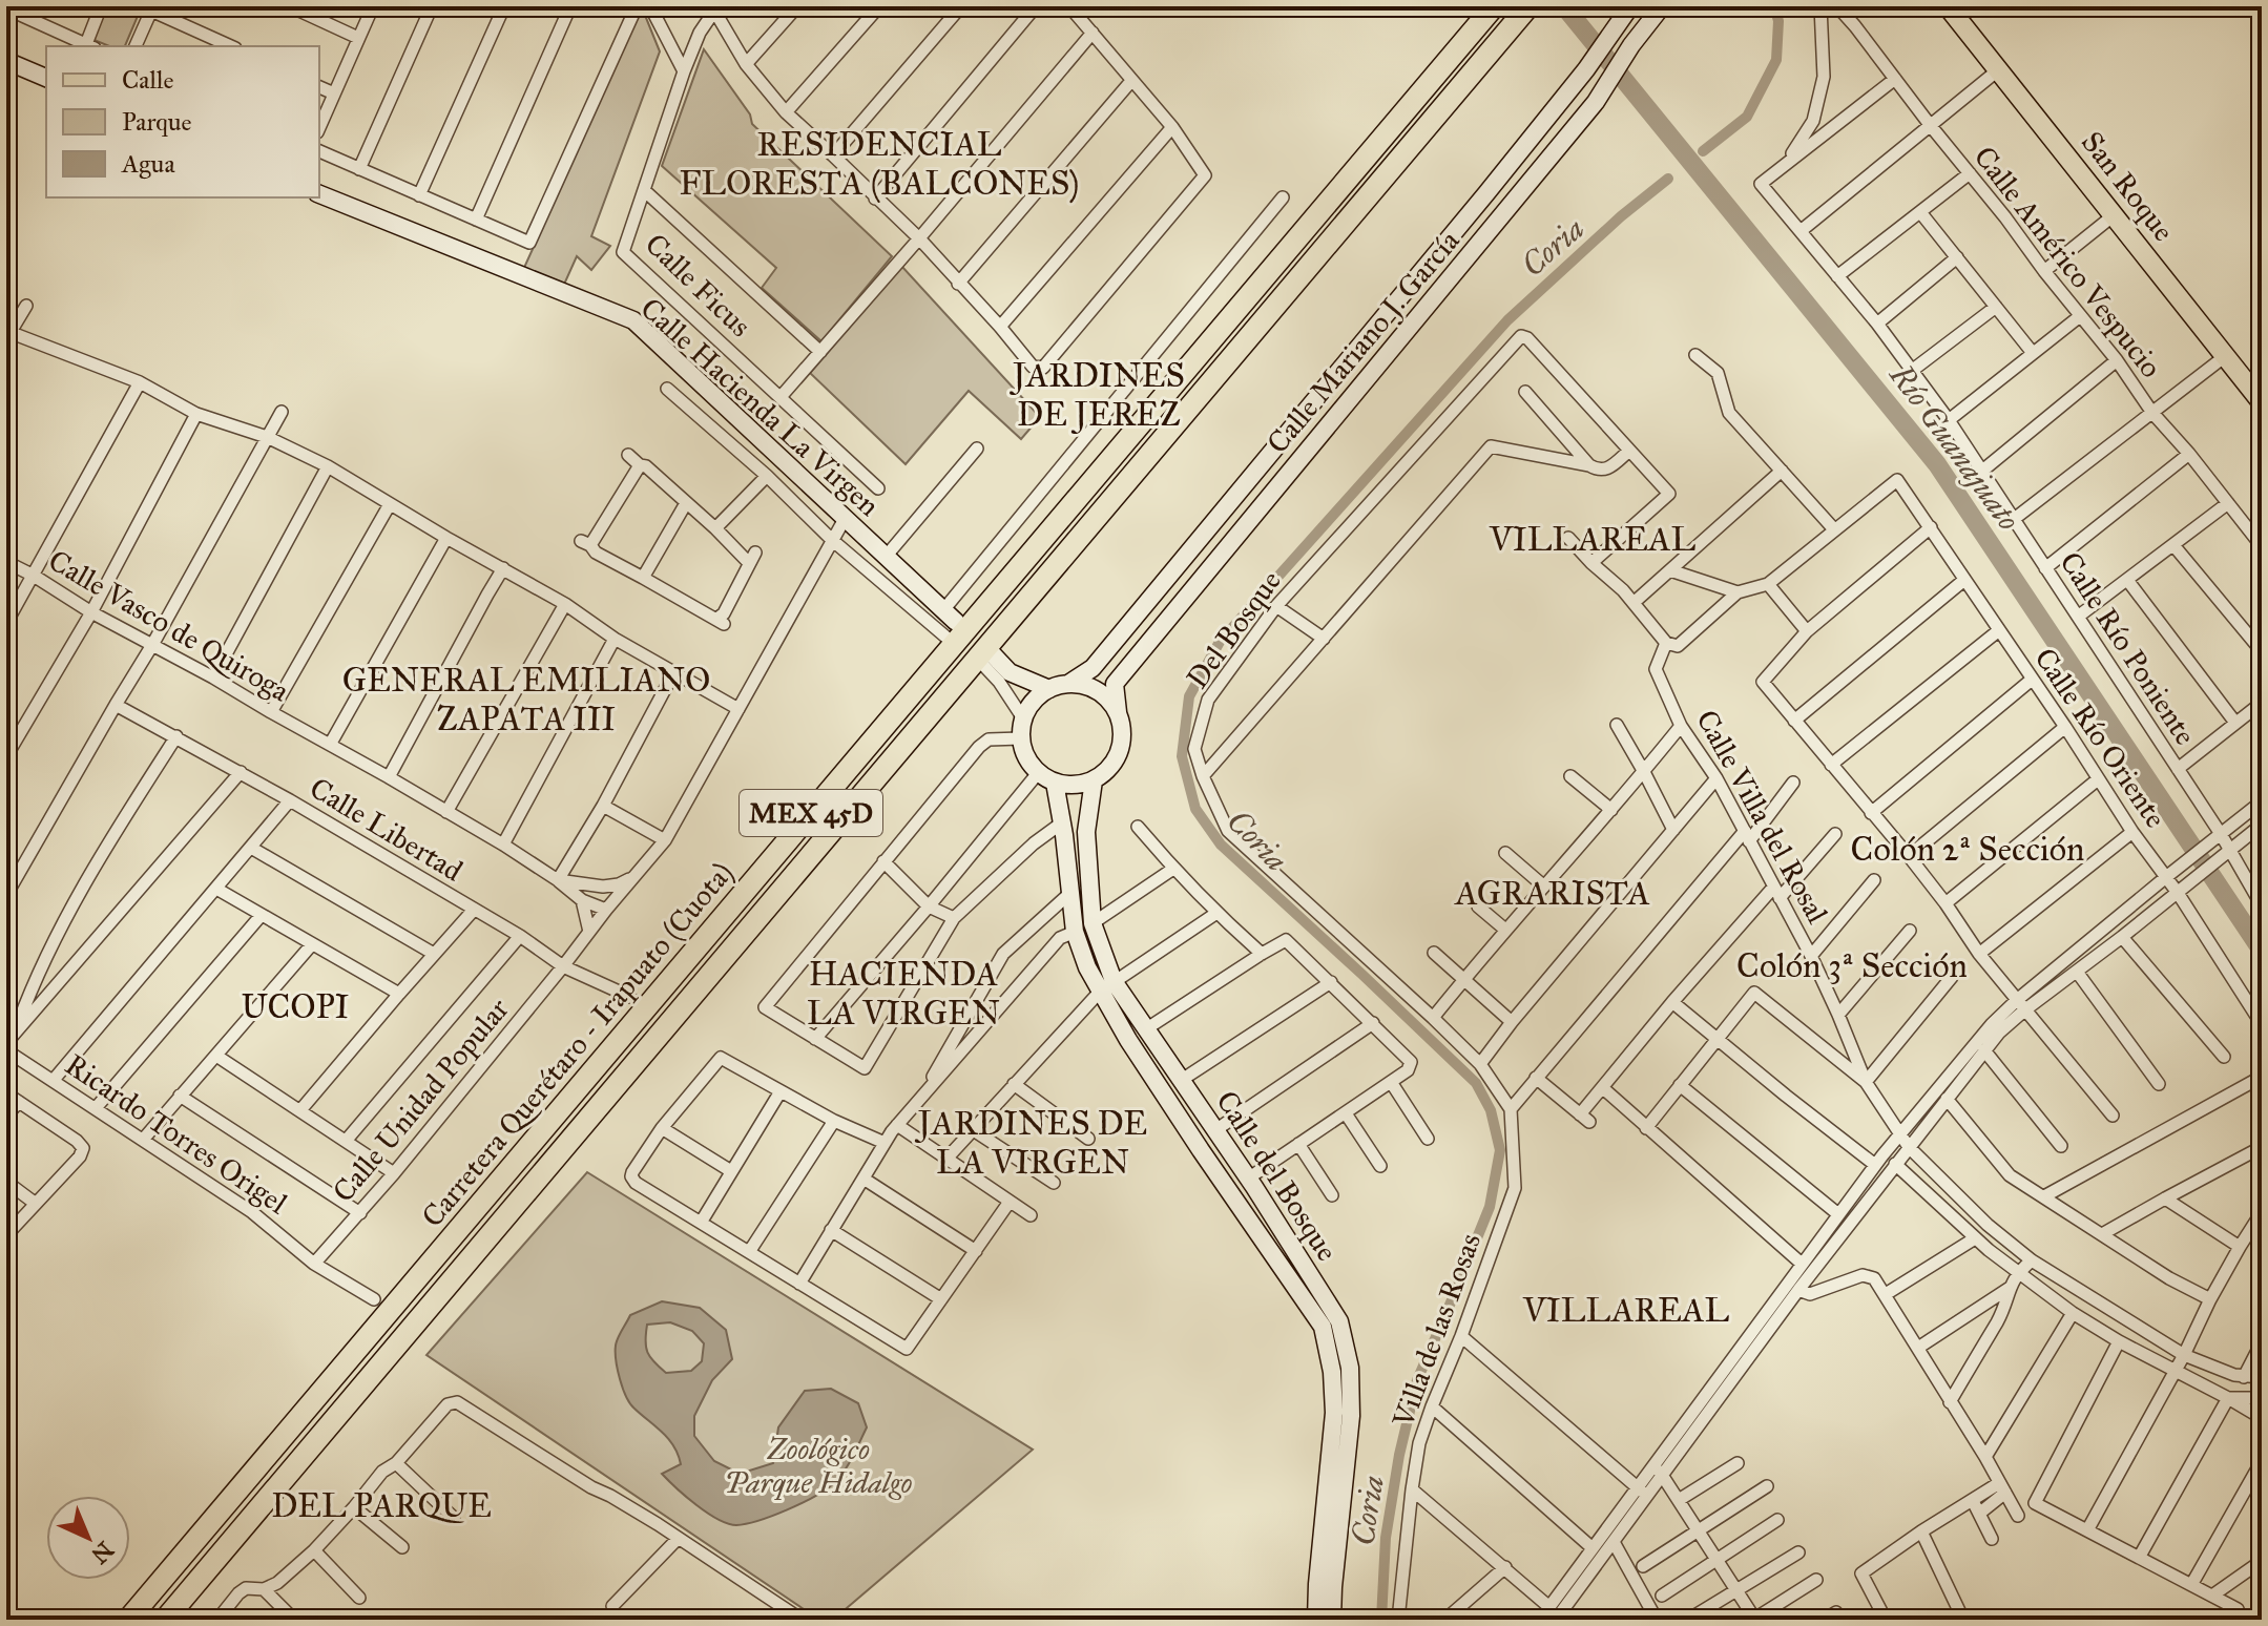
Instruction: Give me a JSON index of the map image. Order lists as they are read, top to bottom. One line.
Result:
{"streets":{"highway":["MEX 45D","Carretera Querétaro - Irapuato (Cuota)"],"main road":["San Roque"],"street":["Calle Américo Vespucio","Calle Ficus","Calle Mariano J. García","Calle Hacienda La Virgen","Calle Vasco de Quiroga","Del Bosque","Calle Río Poniente","Calle Río Oriente","Calle Villa del Rosal","Calle Libertad","Calle Unidad Popular","Ricardo Torres Origel","Calle del Bosque","Villa de las Rosas"]},"crossings":[["Calle Mariano J. García","Calle del Bosque"],["Calle Hacienda La Virgen","Calle Unidad Popular"],["Calle Vasco de Quiroga","Calle Unidad Popular"],["Del Bosque","Villa de las Rosas"],["Calle Libertad","Calle Unidad Popular"],["Calle Unidad Popular","Ricardo Torres Origel"]],"districts":["RESIDENCIAL FLORESTA (BALCONES)","JARDINES DE JEREZ","VILLAREAL","GENERAL EMILIANO ZAPATA III","Colón 2ª Sección","AGRARISTA","Colón 3ª Sección","HACIENDA LA VIRGEN","UCOPI","JARDINES DE LA VIRGEN","VILLAREAL","DEL PARQUE"],"water":["Coria","Río Guanajuato"],"parks":["Zoológico Parque Hidalgo"],"legend":["Calle","Parque","Agua"],"north":"bottom right"}
